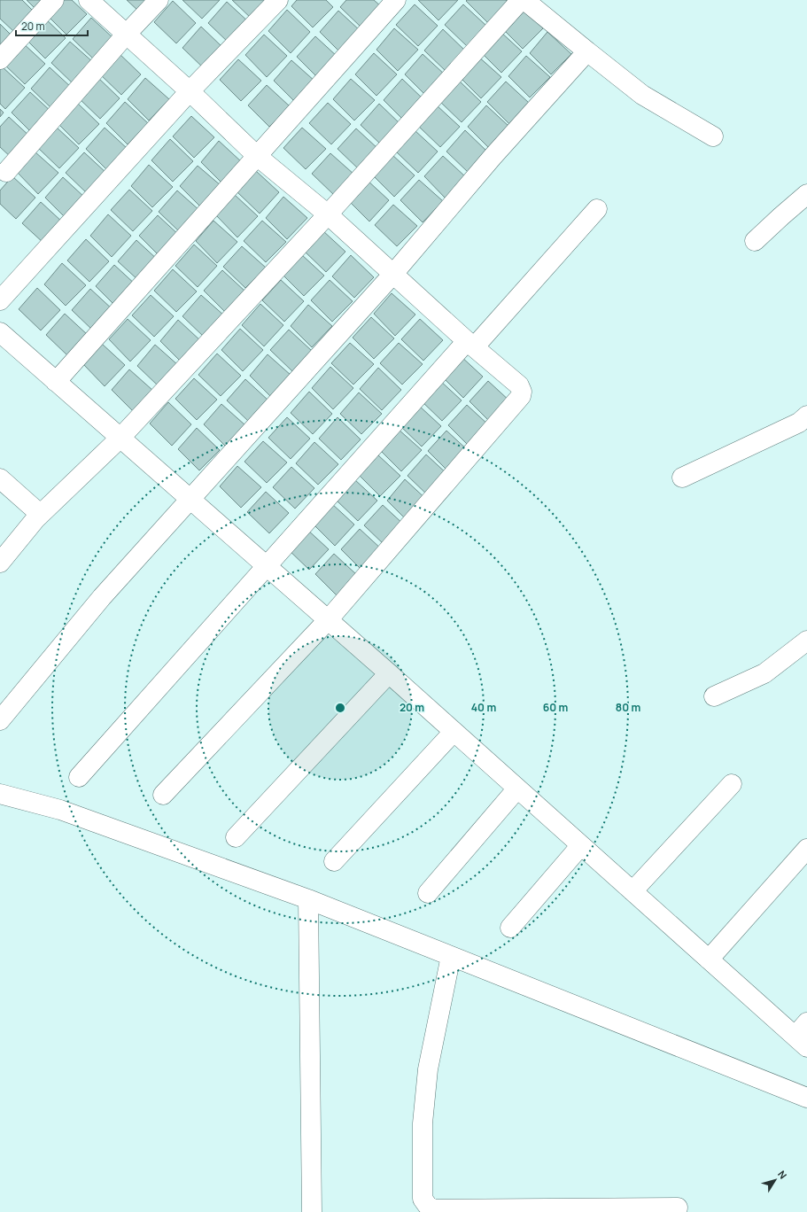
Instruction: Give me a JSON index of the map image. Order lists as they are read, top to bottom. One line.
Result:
{"scale_bar":"20 m","north":"top right","rings":["20 m","40 m","60 m","80 m"]}
